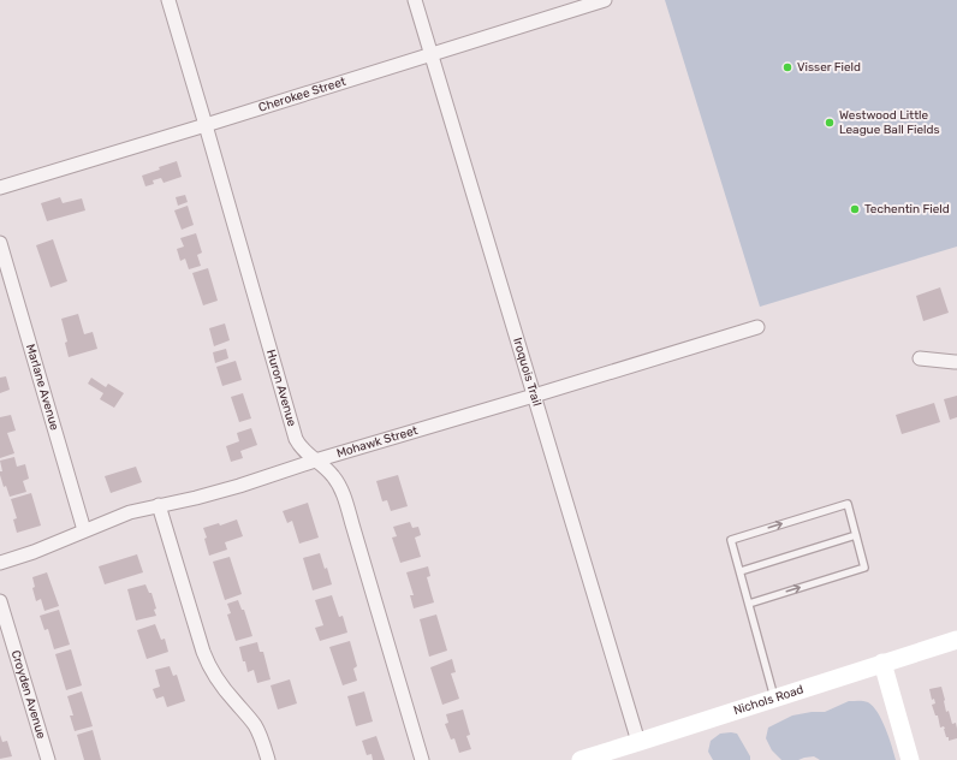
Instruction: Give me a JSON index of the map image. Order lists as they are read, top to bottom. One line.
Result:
{"streets":{"street":["Cherokee Street","Iroquois Trail","Marlane Avenue","Huron Avenue","Mohawk Street","Croyden Avenue","Nichols Road"]},"crossings":[["Cherokee Street","Iroquois Trail"],["Cherokee Street","Huron Avenue"],["Iroquois Trail","Mohawk Street"],["Iroquois Trail","Nichols Road"],["Marlane Avenue","Mohawk Street"],["Huron Avenue","Mohawk Street"]],"places":["Visser Field","Westwood Little League Ball Fields","Techentin Field"]}
